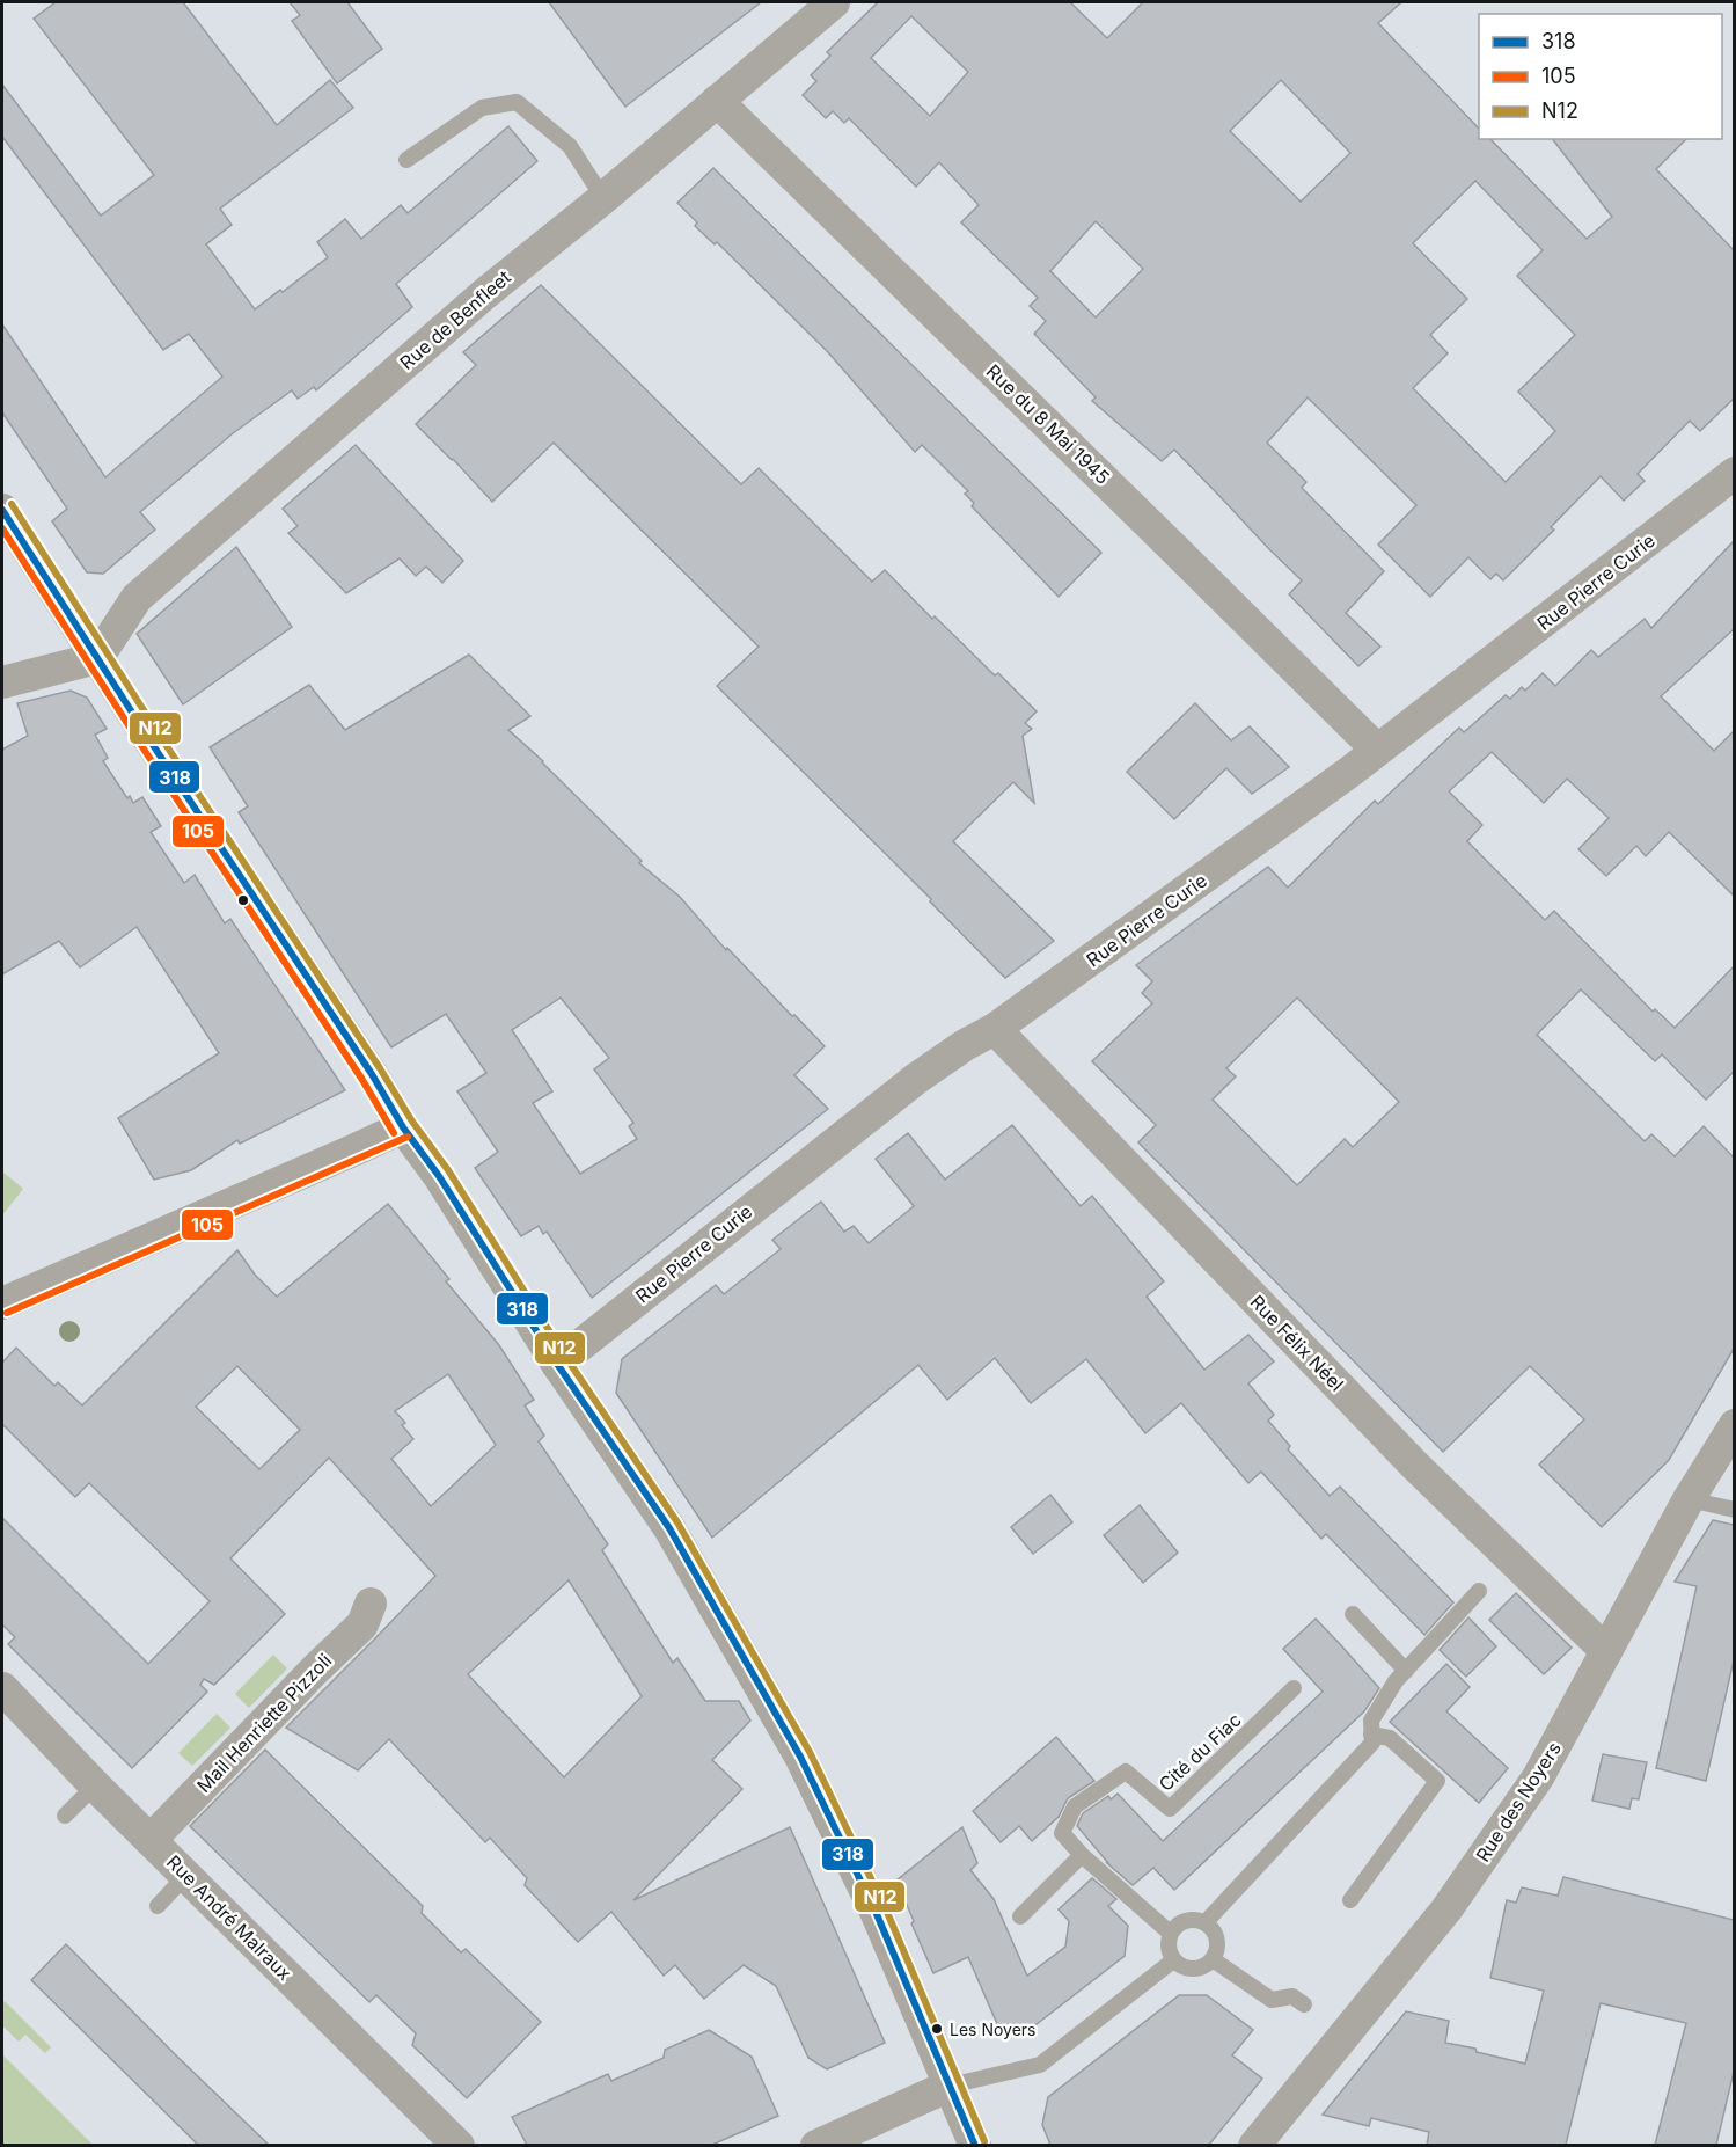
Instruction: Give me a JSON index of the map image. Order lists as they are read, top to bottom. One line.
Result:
{"streets":{"street":["Rue de Benfleet","Rue du 8 Mai 1945","Rue Pierre Curie","Rue Félix Néel","Mail Henriette Pizzoli","Rue des Noyers","Rue André Malraux"],"lane":["Cité du Fiac"]},"crossings":[["Rue de Benfleet","Rue du 8 Mai 1945"],["Rue du 8 Mai 1945","Rue Pierre Curie"],["Rue Pierre Curie","Rue Félix Néel"],["Rue Félix Néel","Rue des Noyers"],["Mail Henriette Pizzoli","Rue André Malraux"]],"places":["Les Noyers"],"lines":["transit line N12","transit line 318","transit line 105"],"legend":["318","105","N12"]}
